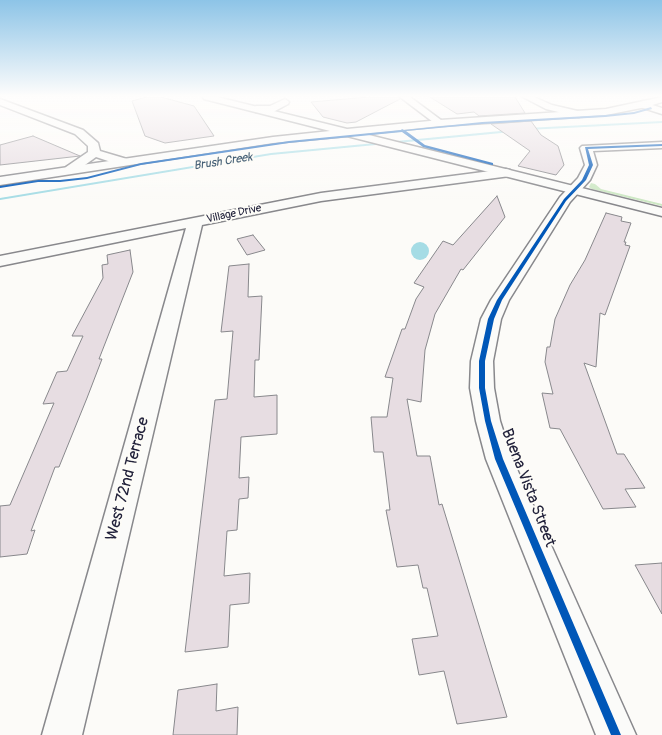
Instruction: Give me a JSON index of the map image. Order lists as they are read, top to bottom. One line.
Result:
{"streets":{"street":["Village Drive","West 72nd Terrace","Buena Vista Street"]},"crossings":[["Village Drive","West 72nd Terrace"]],"water":["Brush Creek"]}
